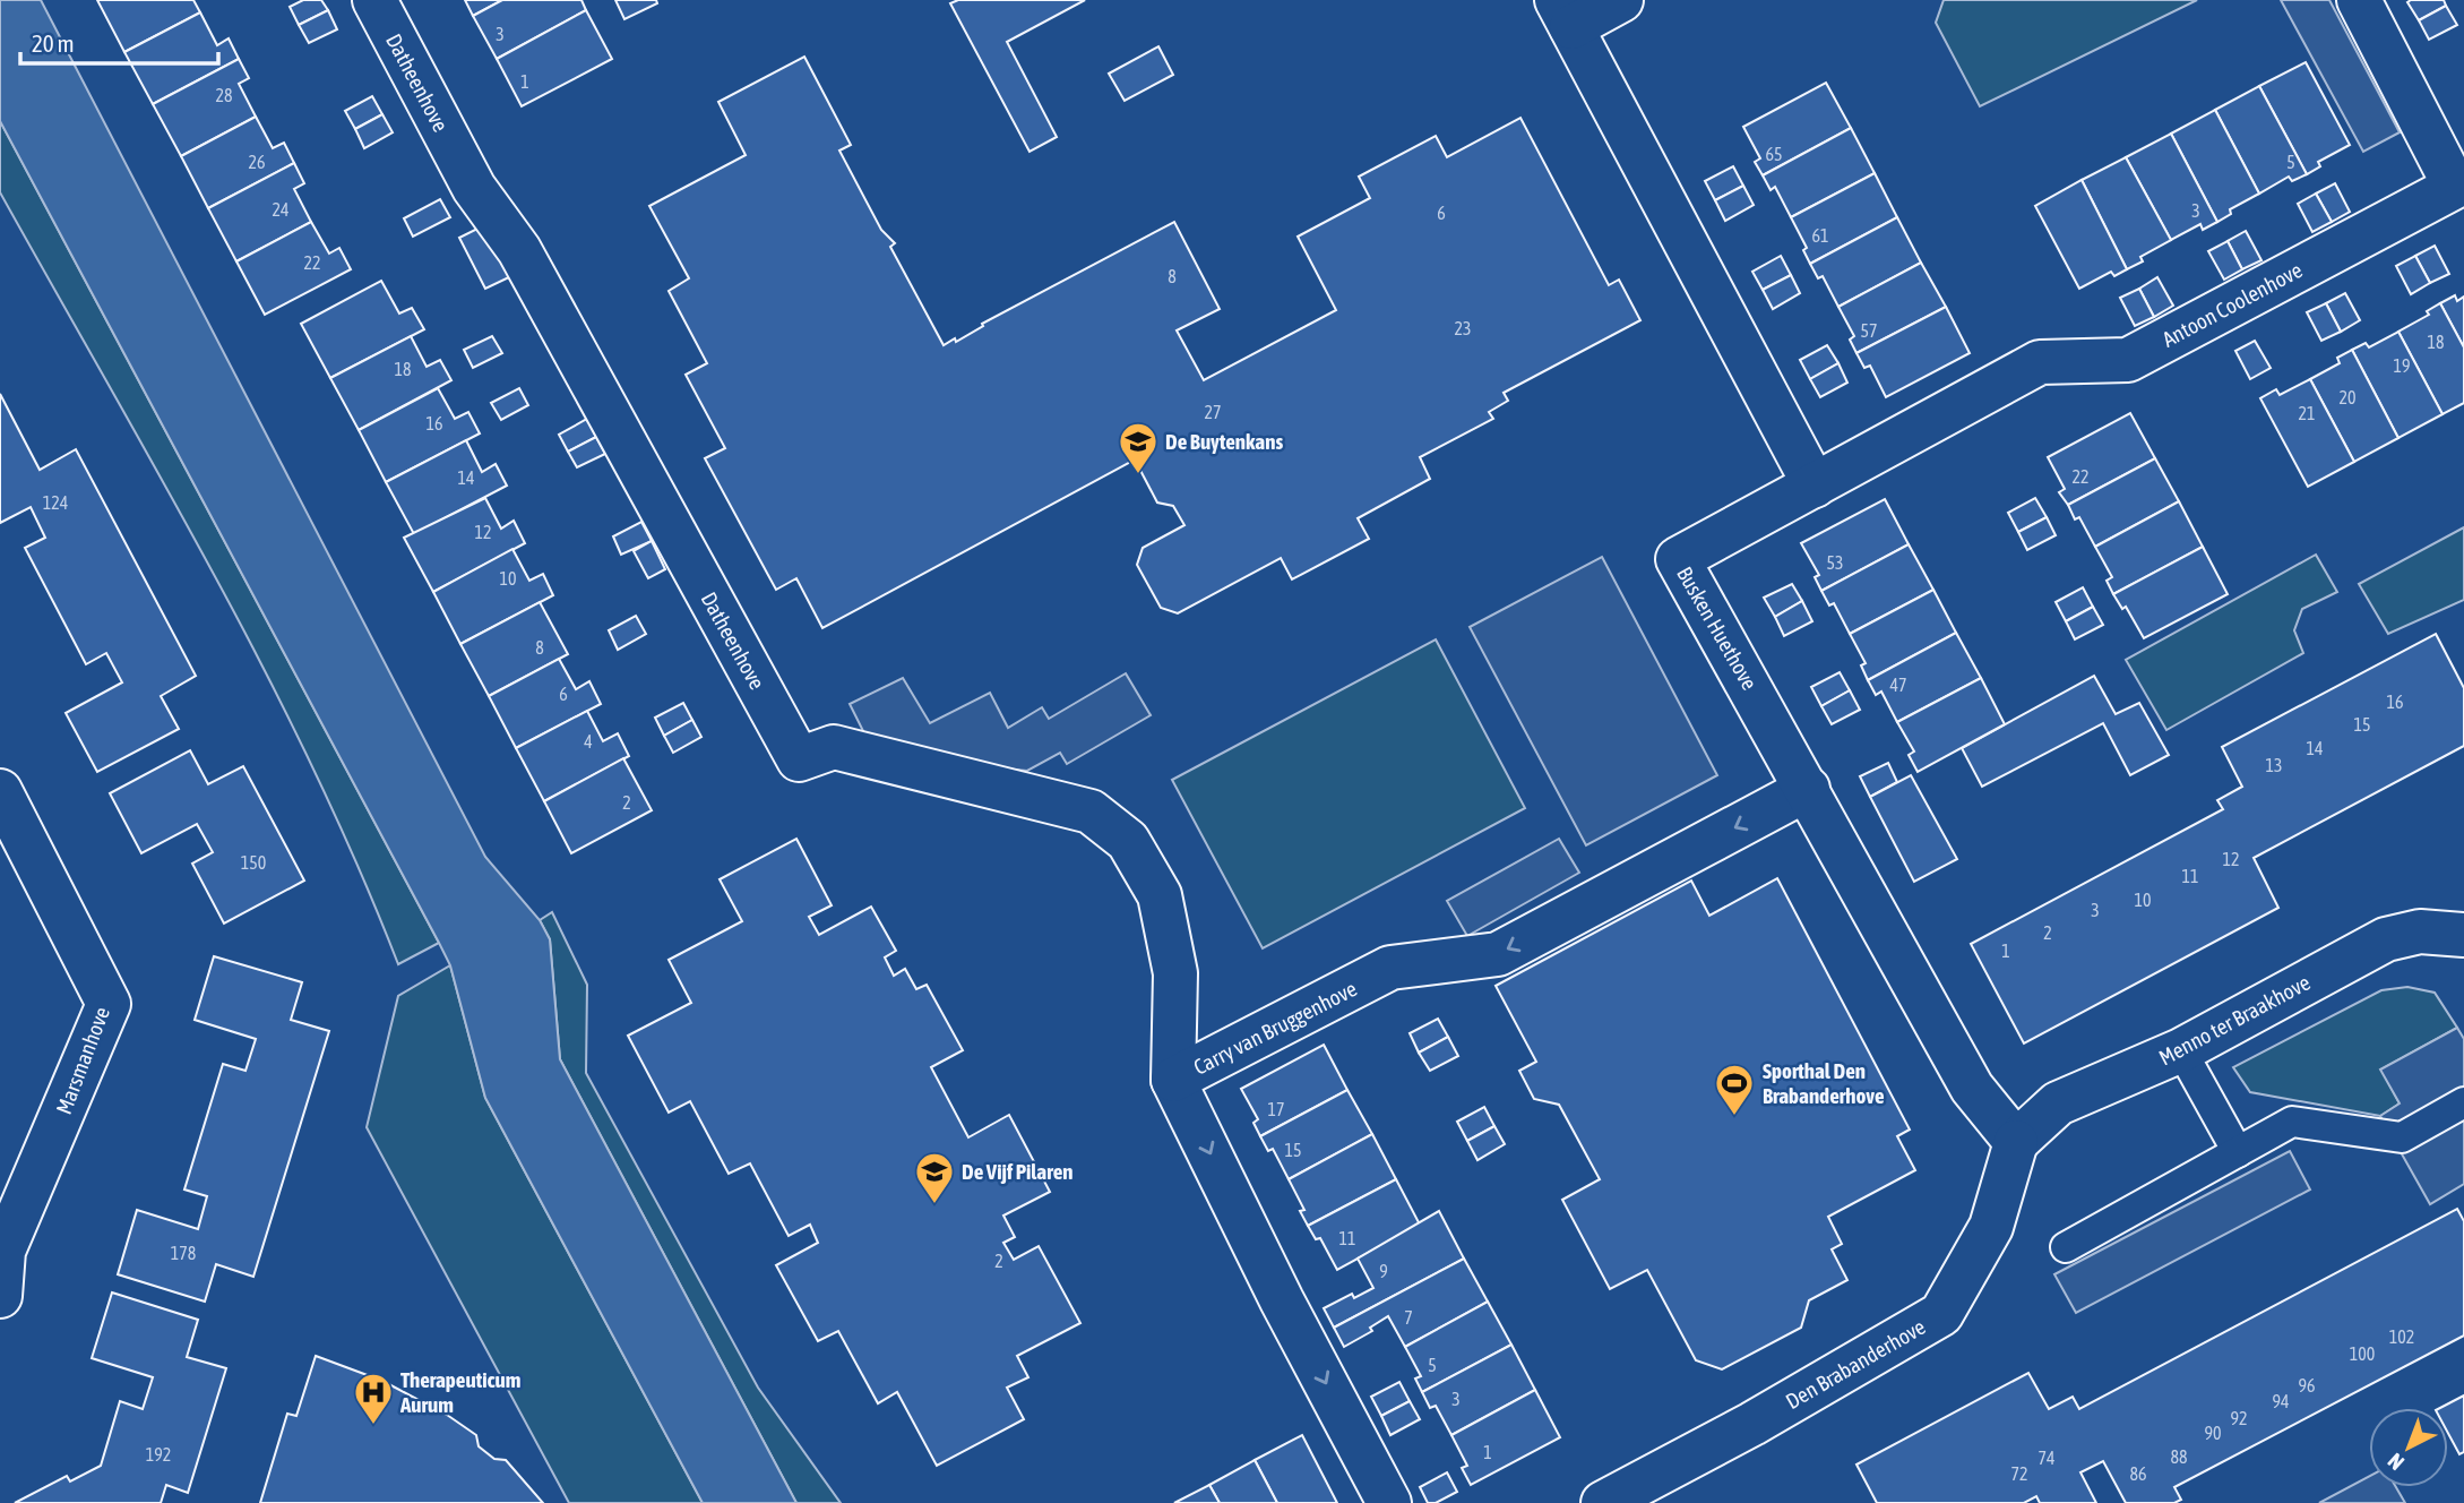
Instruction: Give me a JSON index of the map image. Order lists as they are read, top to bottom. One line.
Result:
{"streets":{"street":["Datheenhove","Antoon Coolenhove","Busken Huethove","Menno ter Braakhove","Carry van Bruggenhove","Marsmanhove","Den Brabanderhove"]},"crossings":[["Datheenhove","Carry van Bruggenhove"],["Antoon Coolenhove","Busken Huethove"],["Busken Huethove","Menno ter Braakhove"],["Busken Huethove","Carry van Bruggenhove"],["Busken Huethove","Den Brabanderhove"],["Menno ter Braakhove","Den Brabanderhove"]],"places":{"school or university":["De Buytenkans","De Vijf Pilaren"],"sports":["Sporthal Den Brabanderhove"],"hospital":["Therapeuticum Aurum"]},"house_numbers":["3","1","28","65","26","5","24","3","6","61","22","8","23","57","18","19","18","20","27","21","16","22","14","124","12","53","10","8","47","6","16","15","4","14","13","2","12","150","11","10","3","2","1","17","15","11","178","2","9","7","102","100","5","96","3","94","92","90","1","192","88","74","72","86"],"scale_bar":"20 m","north":"bottom left"}
